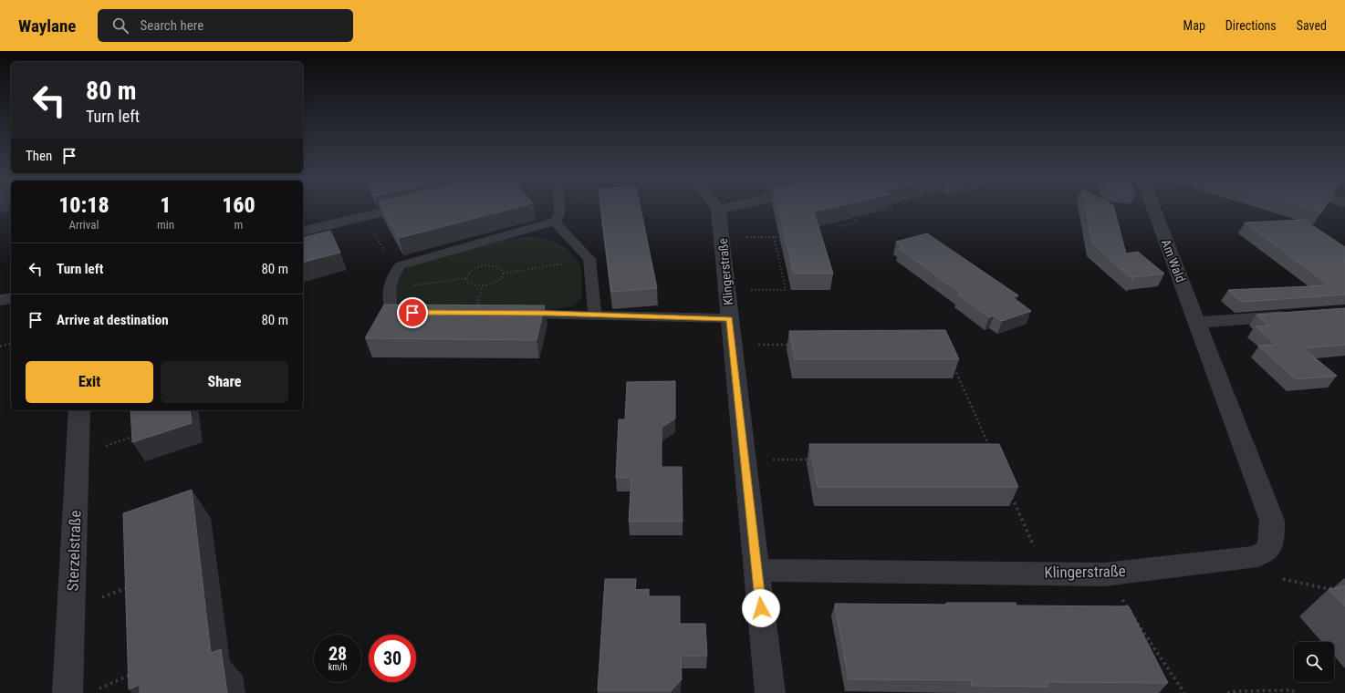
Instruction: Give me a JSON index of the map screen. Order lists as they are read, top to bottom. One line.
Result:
{"streets":{"street":["Am Wald","Klingerstraße","Sterzelstraße"]},"crossings":[["Am Wald","Klingerstraße"]],"page":{"header":"Waylane","search":"Search here","nav":["Map","Directions","Saved"],"turn":["80 m","Turn left"],"then":"Then","eta":["10:18","Arrival","1","min","160","m"],"list":[{"name":"Turn left","value":"80 m"},{"name":"Arrive at destination","value":"80 m"}],"buttons":["Exit","Share"],"speed":"28 km/h","limit":"30"}}
